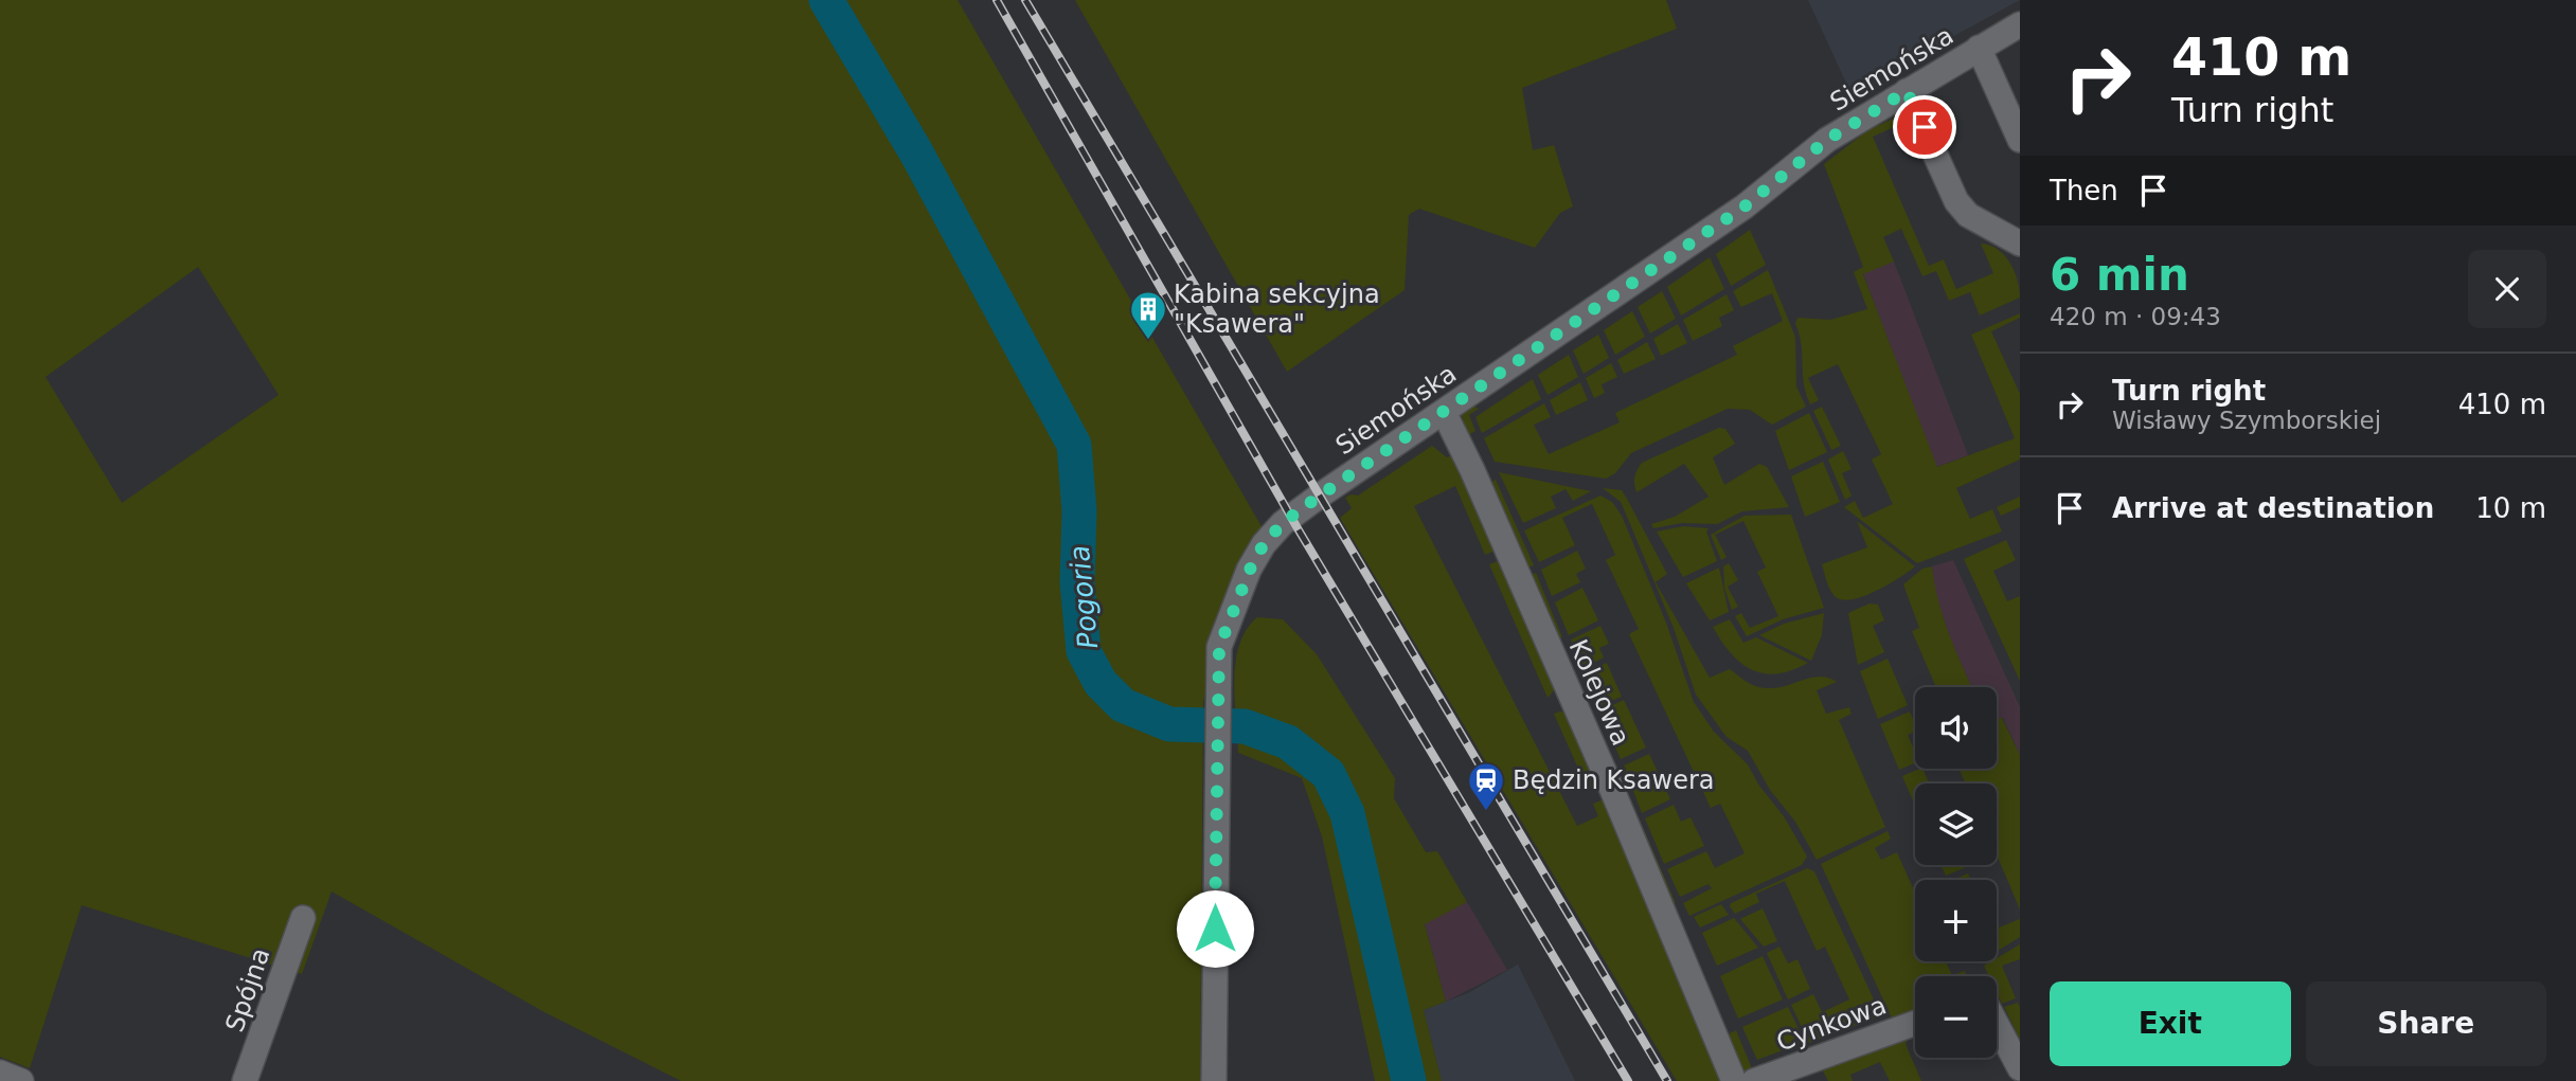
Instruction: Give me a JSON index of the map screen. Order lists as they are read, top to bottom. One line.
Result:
{"streets":{"street":["Siemońska","Kolejowa","Spójna","Cynkowa"]},"crossings":[["Siemońska","Kolejowa"]],"water":["Pogoria"],"places":{"building":["Kabina sekcyjna \"Ksawera\""],"station":["Będzin Ksawera"]},"page":{"turn":["410 m","Turn right"],"then":"Then","heading":["6 min","420 m · 09:43"],"list":[{"name":"Turn right","note":"Wisławy Szymborskiej","value":"410 m"},{"name":"Arrive at destination","value":"10 m"}],"map_buttons":["+","−"],"buttons":["Exit","Share"]}}
